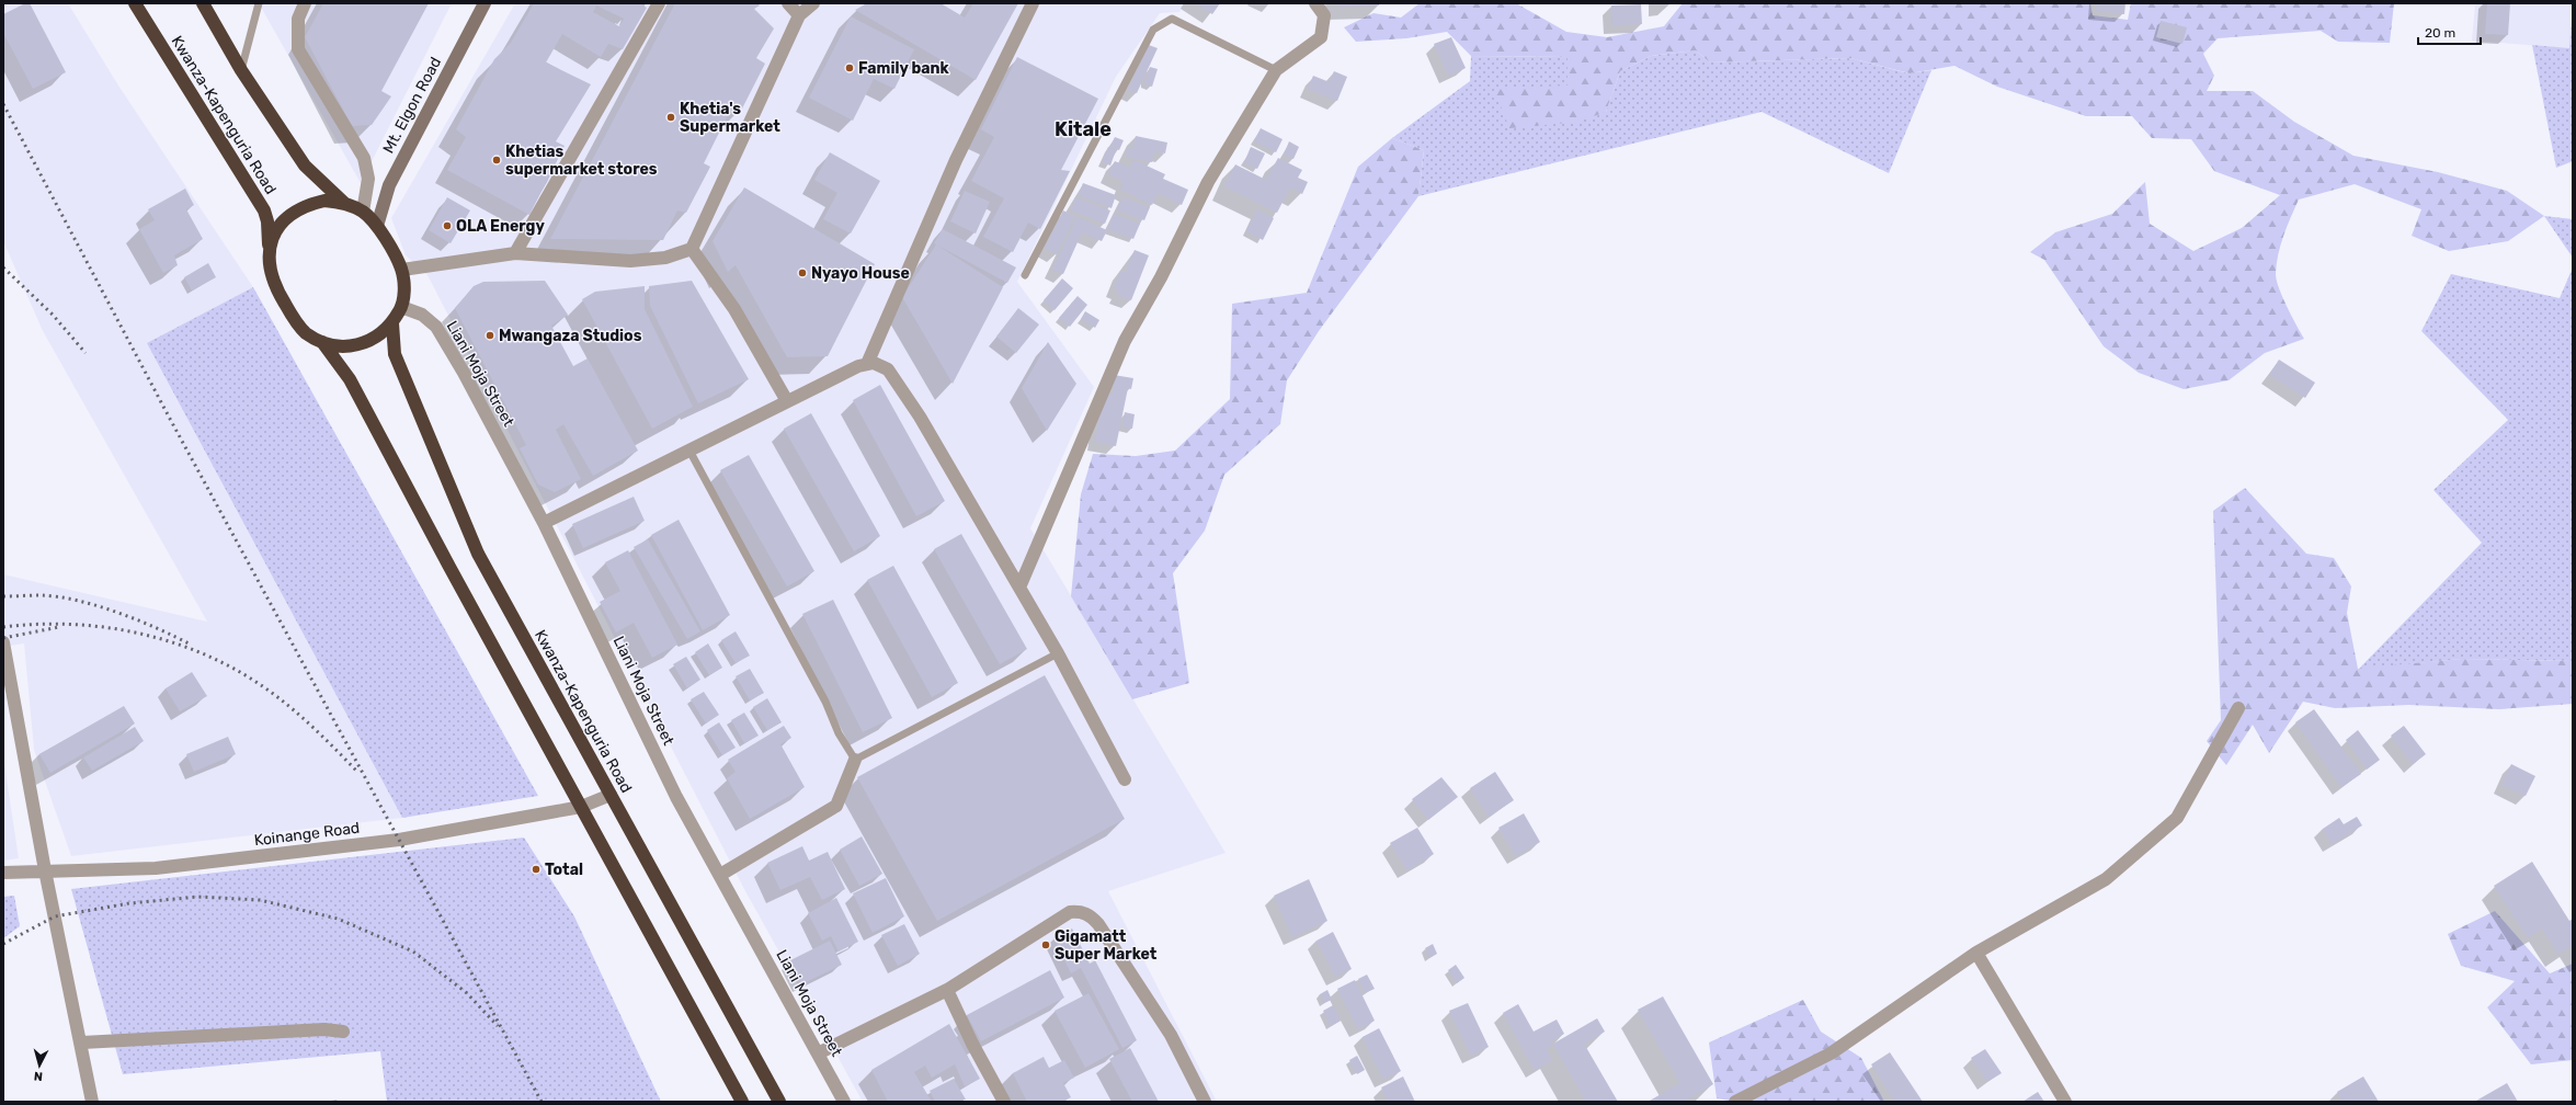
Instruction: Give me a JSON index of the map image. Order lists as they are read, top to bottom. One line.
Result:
{"streets":{"highway":["Kwanza-Kapenguria Road"],"street":["Mt. Elgon Road","Liani Moja Street","Koinange Road"]},"crossings":[["Mt. Elgon Road","Kwanza-Kapenguria Road"],["Mt. Elgon Road","Liani Moja Street"],["Kwanza-Kapenguria Road","Liani Moja Street"],["Kwanza-Kapenguria Road","Koinange Road"]],"districts":["Kitale"],"places":["Family bank","Khetia's Supermarket","Khetias supermarket stores","OLA Energy","Nyayo House","Mwangaza Studios","Total","Gigamatt Super Market"],"scale_bar":"20 m","north":"bottom"}
